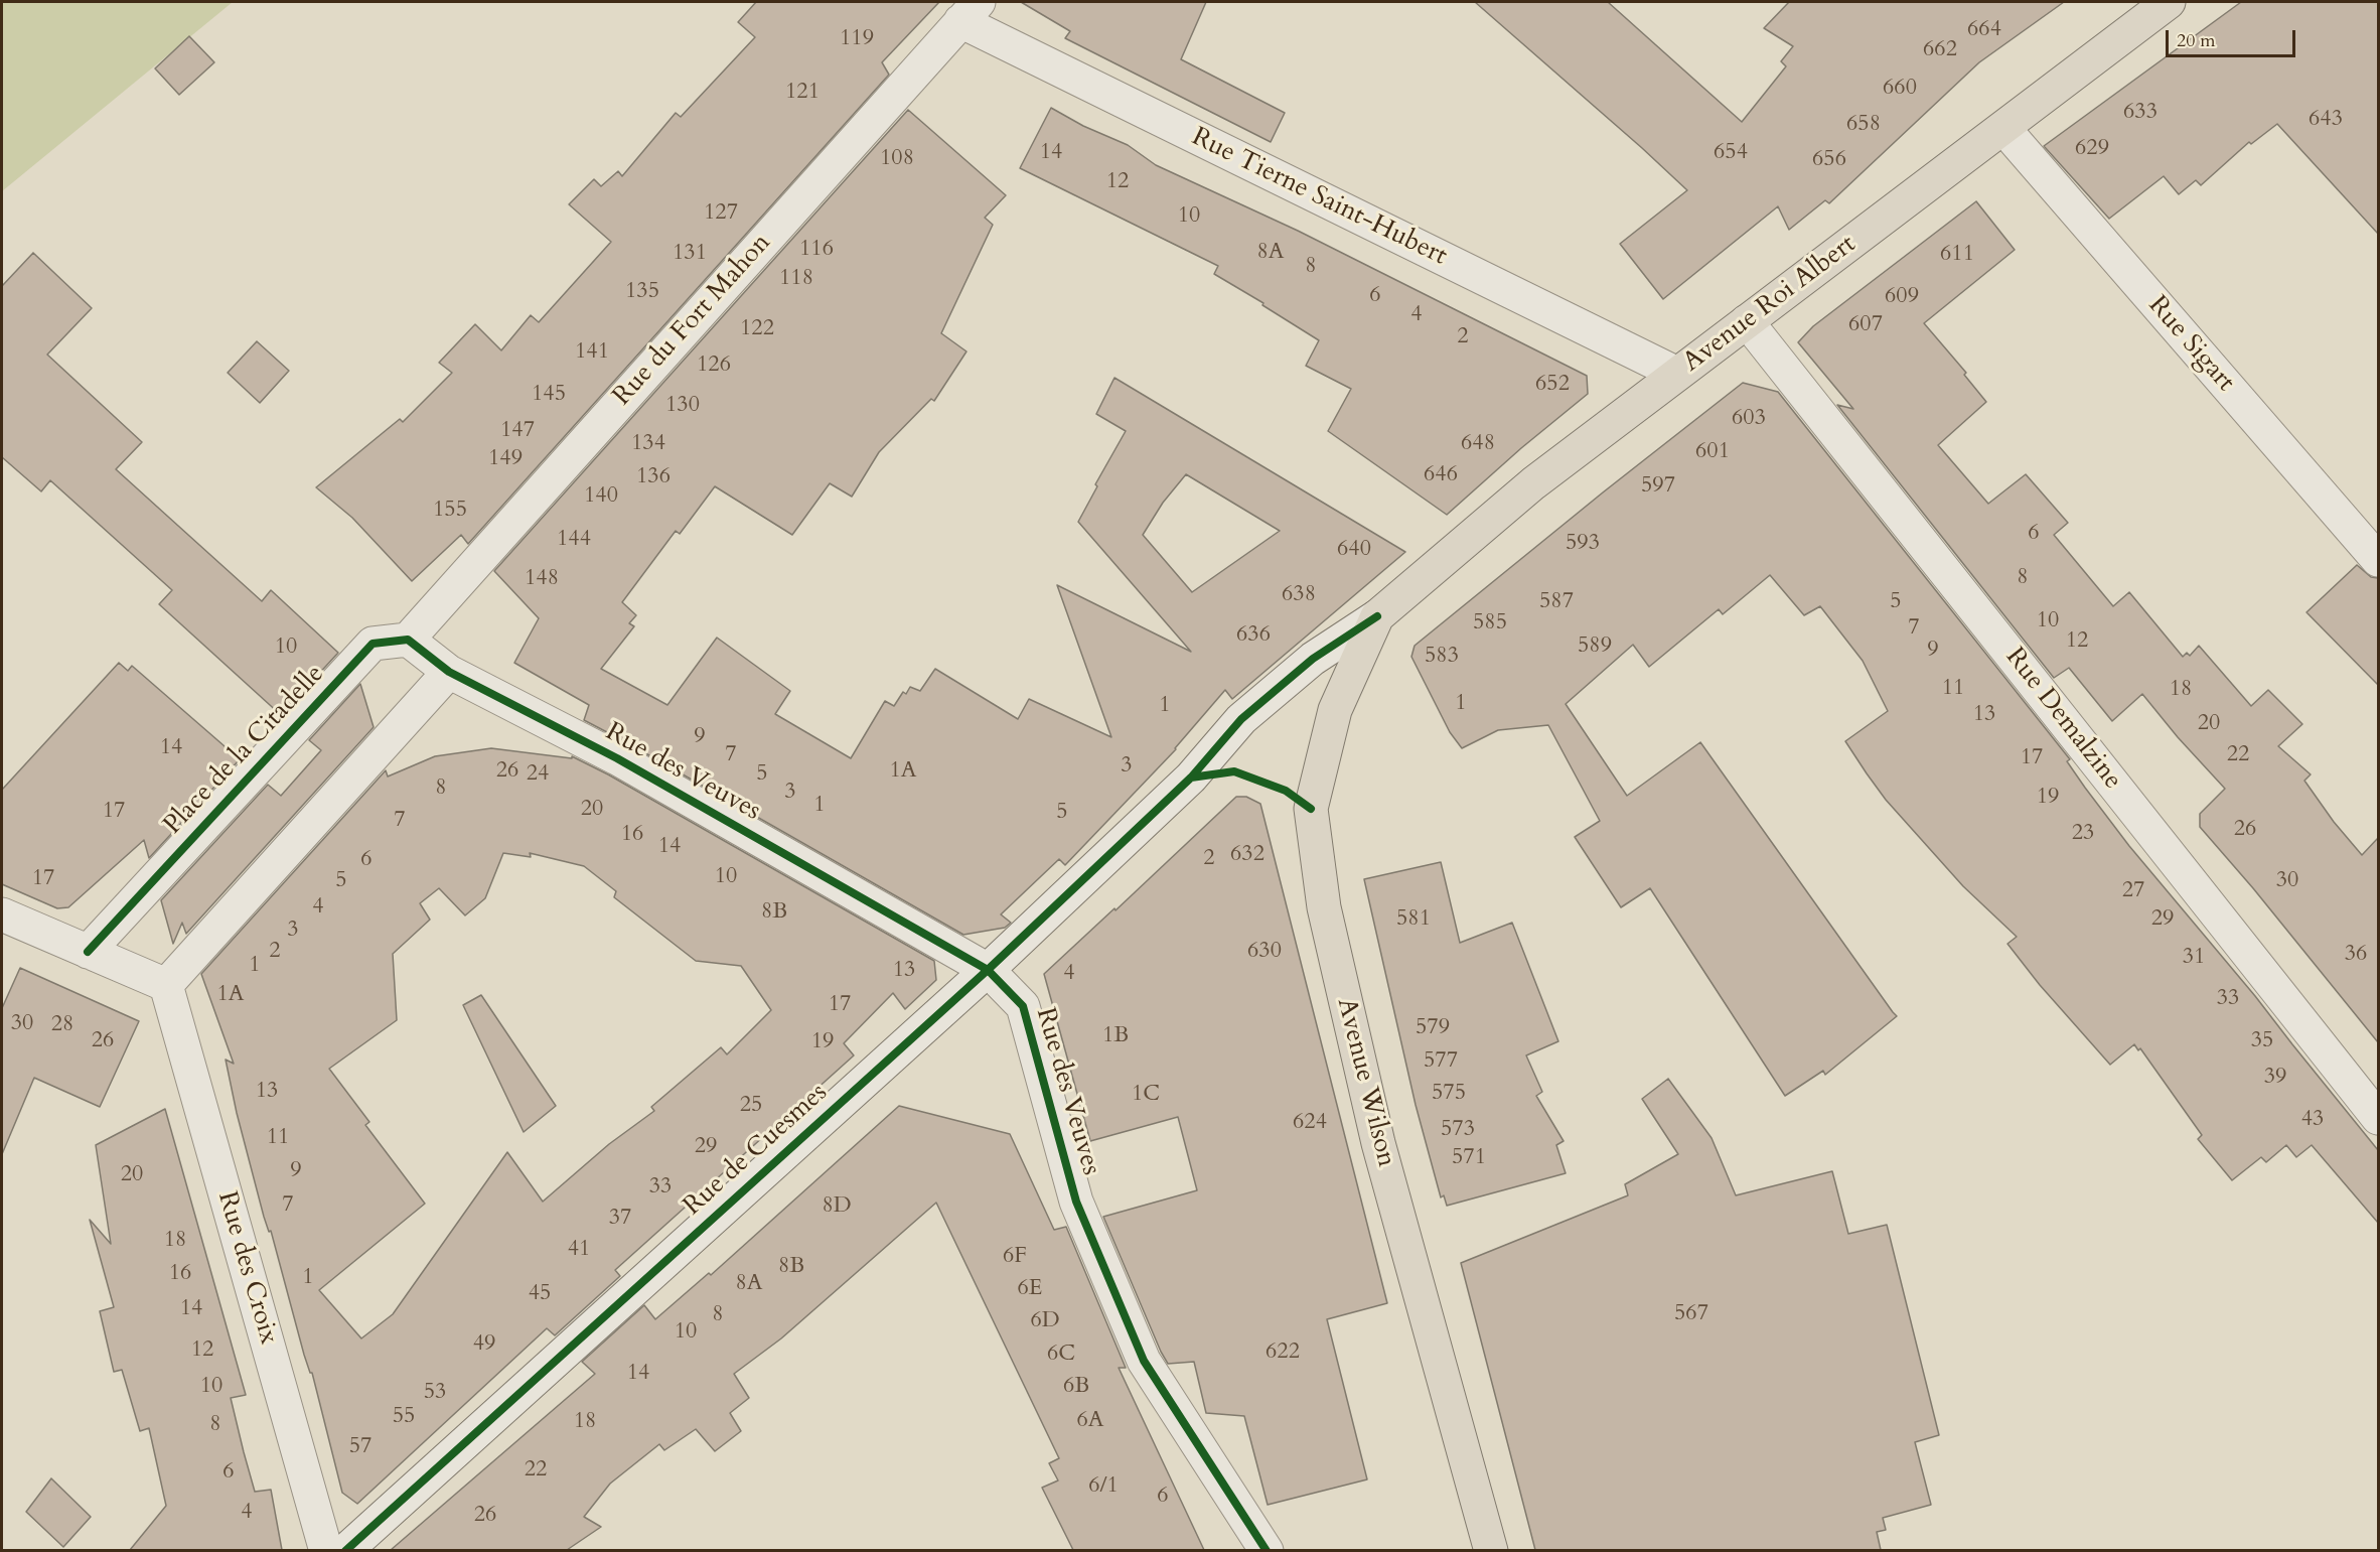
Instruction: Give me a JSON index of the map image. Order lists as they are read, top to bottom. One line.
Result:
{"streets":{"main road":["Avenue Roi Albert","Avenue Wilson"],"street":["Rue Tierne Saint-Hubert","Rue du Fort Mahon","Rue Sigart","Rue Demalzine","Place de la Citadelle","Rue des Veuves","Rue de Cuesmes","Rue des Croix"]},"crossings":[["Rue Tierne Saint-Hubert","Avenue Roi Albert"],["Rue Tierne Saint-Hubert","Rue du Fort Mahon"],["Avenue Roi Albert","Rue Sigart"],["Avenue Roi Albert","Rue Demalzine"],["Avenue Roi Albert","Avenue Wilson"],["Avenue Roi Albert","Rue de Cuesmes"],["Rue du Fort Mahon","Place de la Citadelle"],["Rue des Veuves","Rue de Cuesmes"],["Avenue Wilson","Rue de Cuesmes"]],"house_numbers":["664","119","662","660","121","633","643","658","629","14","654","108","656","12","127","10","116","8A","131","611","8","118","135","6","609","4","607","122","2","141","126","652","145","130","603","147","134","648","601","149","646","136","597","140","155","6","144","593","640","8","148","638","587","5","10","585","7","636","12","589","10","9","583","11","18","1","1","13","20","9","14","7","22","17","3","26","1A","24","5","8","3","19","1","20","17","5","7","26","23","16","14","632","2","6","10","17","5","30","27","4","8B","581","29","3","2","630","36","31","1","13","4","1A","33","17","30","28","579","1B","26","35","19","577","39","13","575","1C","25","43","624","573","11","29","571","9","20","33","7","8D","37","18","41","6F","8B","16","1","8A","6E","45","14","567","8","6D","10","49","12","622","6C","14","10","6B","53","55","6A","18","8","57","22","6","6/1","6","4","26"],"scale_bar":"20 m"}
